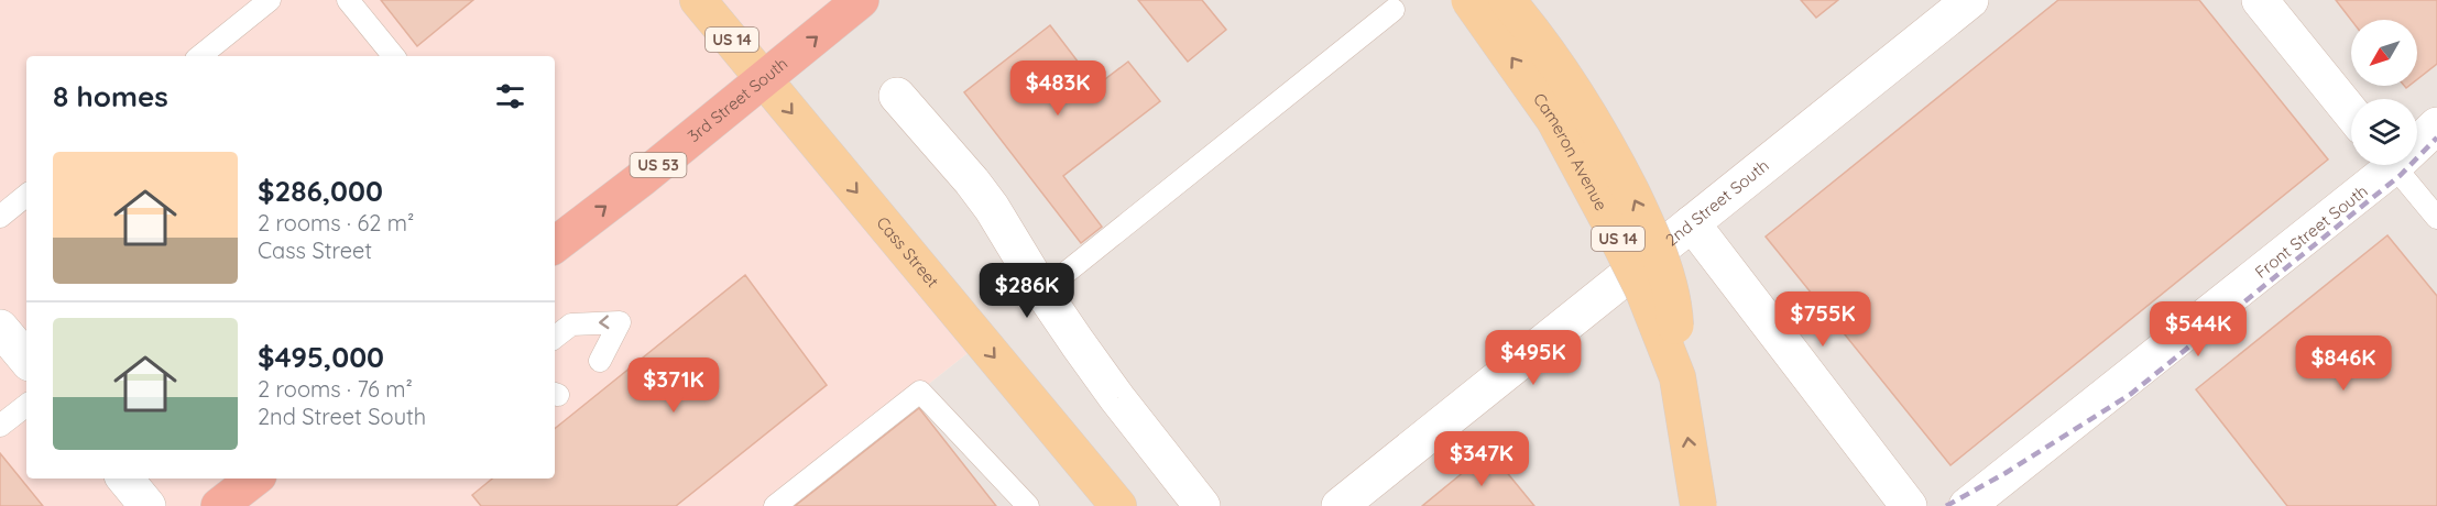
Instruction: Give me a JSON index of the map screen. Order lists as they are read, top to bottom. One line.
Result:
{"streets":{"highway":["3rd Street South","US 53"],"main road":["US 14","Cameron Avenue","Cass Street"],"street":["2nd Street South","Front Street South"]},"crossings":[["3rd Street South","Cass Street"]],"one_way":["3rd Street South","Cass Street"],"north":"bottom left","page":{"heading":"8 homes","price":["$483K","$286K","$755K","$544K","$495K","$846K","$371K","$347K"],"list":[{"name":"$286,000","note":"2 rooms · 62 m² · Cass Street"},{"name":"$495,000","note":"2 rooms · 76 m² · 2nd Street South"}]}}
